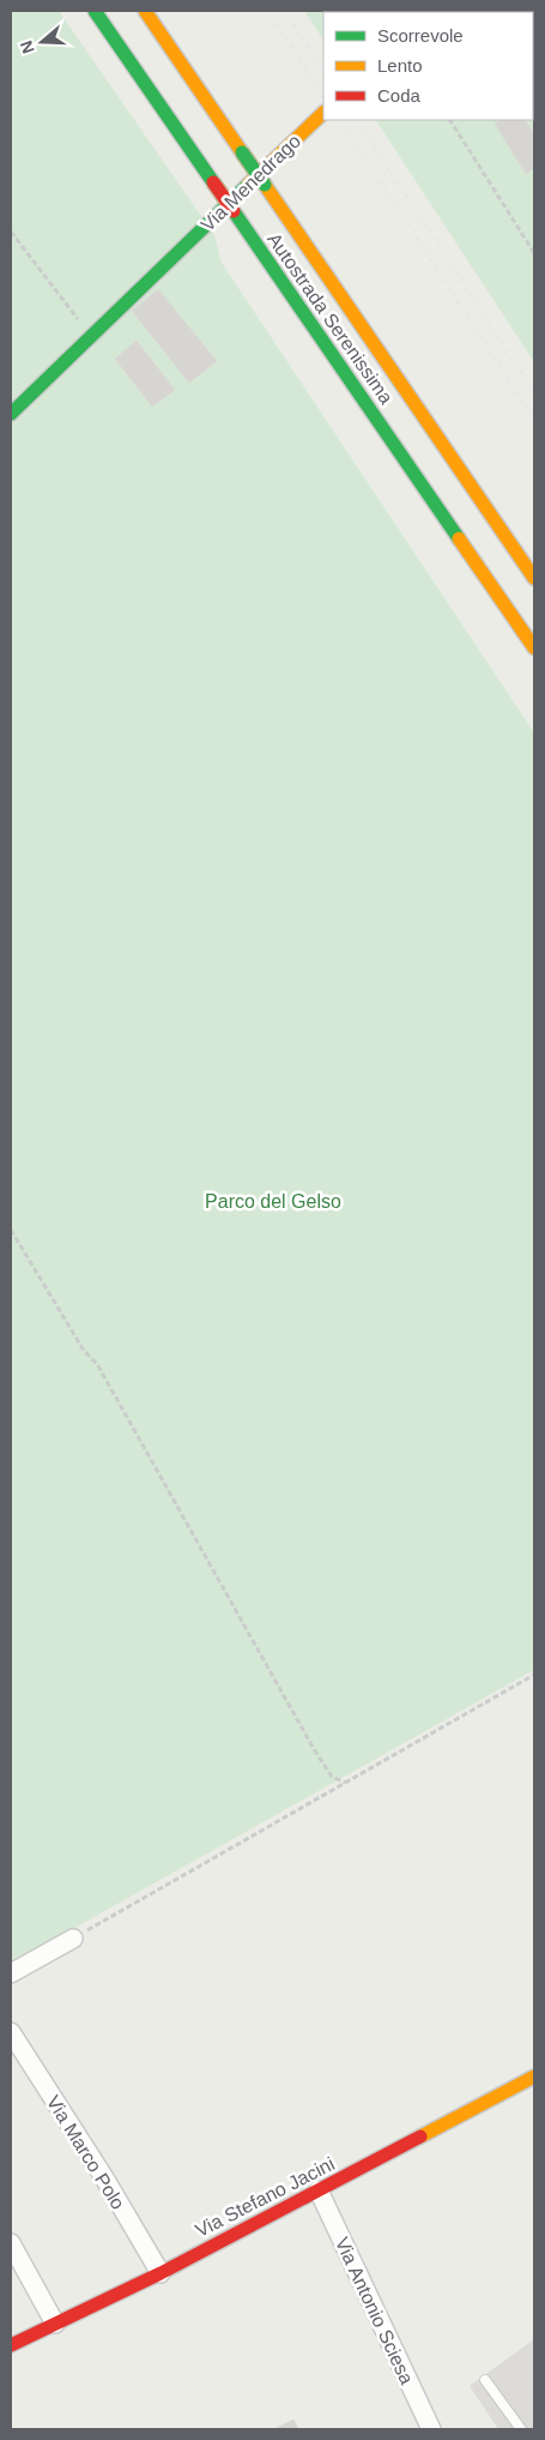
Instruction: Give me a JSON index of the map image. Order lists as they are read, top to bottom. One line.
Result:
{"streets":{"main road":["Via Menedrago","Autostrada Serenissima","Via Stefano Jacini"],"street":["Via Marco Polo","Via Antonio Sciesa"]},"crossings":[["Via Marco Polo","Via Stefano Jacini"],["Via Stefano Jacini","Via Antonio Sciesa"]],"parks":["Parco del Gelso"],"legend":["Scorrevole","Lento","Coda"],"north":"left"}
